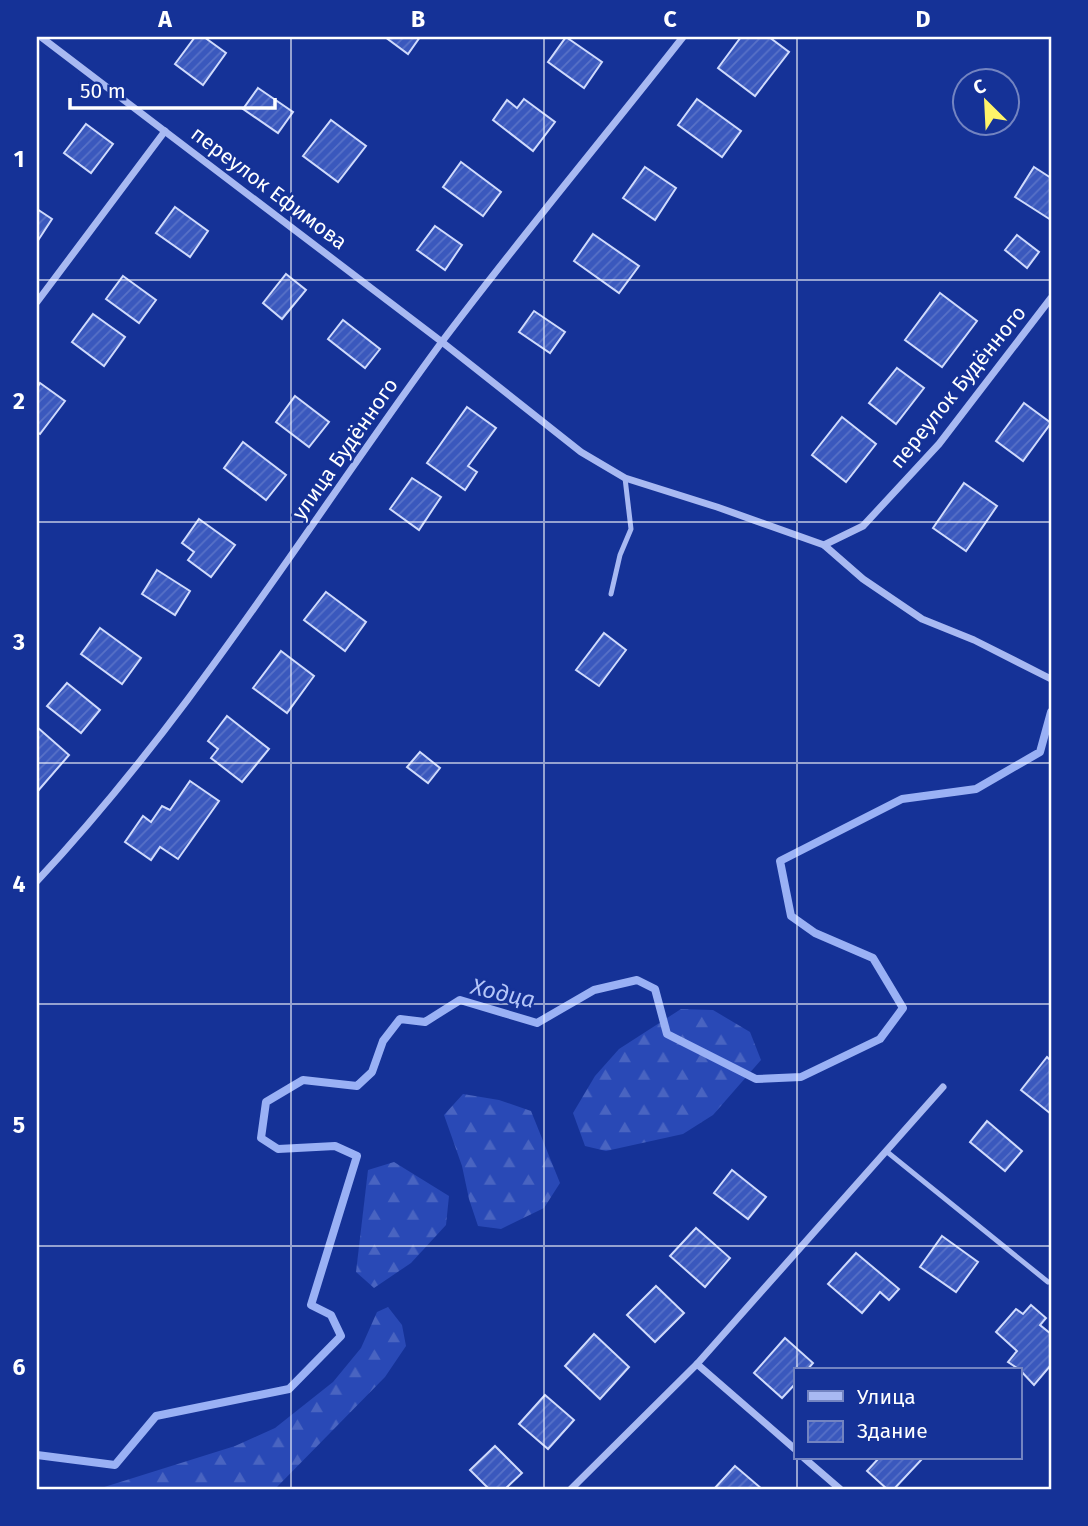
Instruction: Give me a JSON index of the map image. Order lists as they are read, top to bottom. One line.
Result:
{"streets":{"street":["переулок Ефимова","переулок Будённого","улица Будённого"]},"crossings":[["переулок Ефимова","переулок Будённого"],["переулок Ефимова","улица Будённого"]],"water":["Ходца"],"legend":["Улица","Здание"],"scale_bar":"50 m","north":"top left","grid":{"columns":["A","B","C","D"],"rows":["1","2","3","4","5","6"]}}
